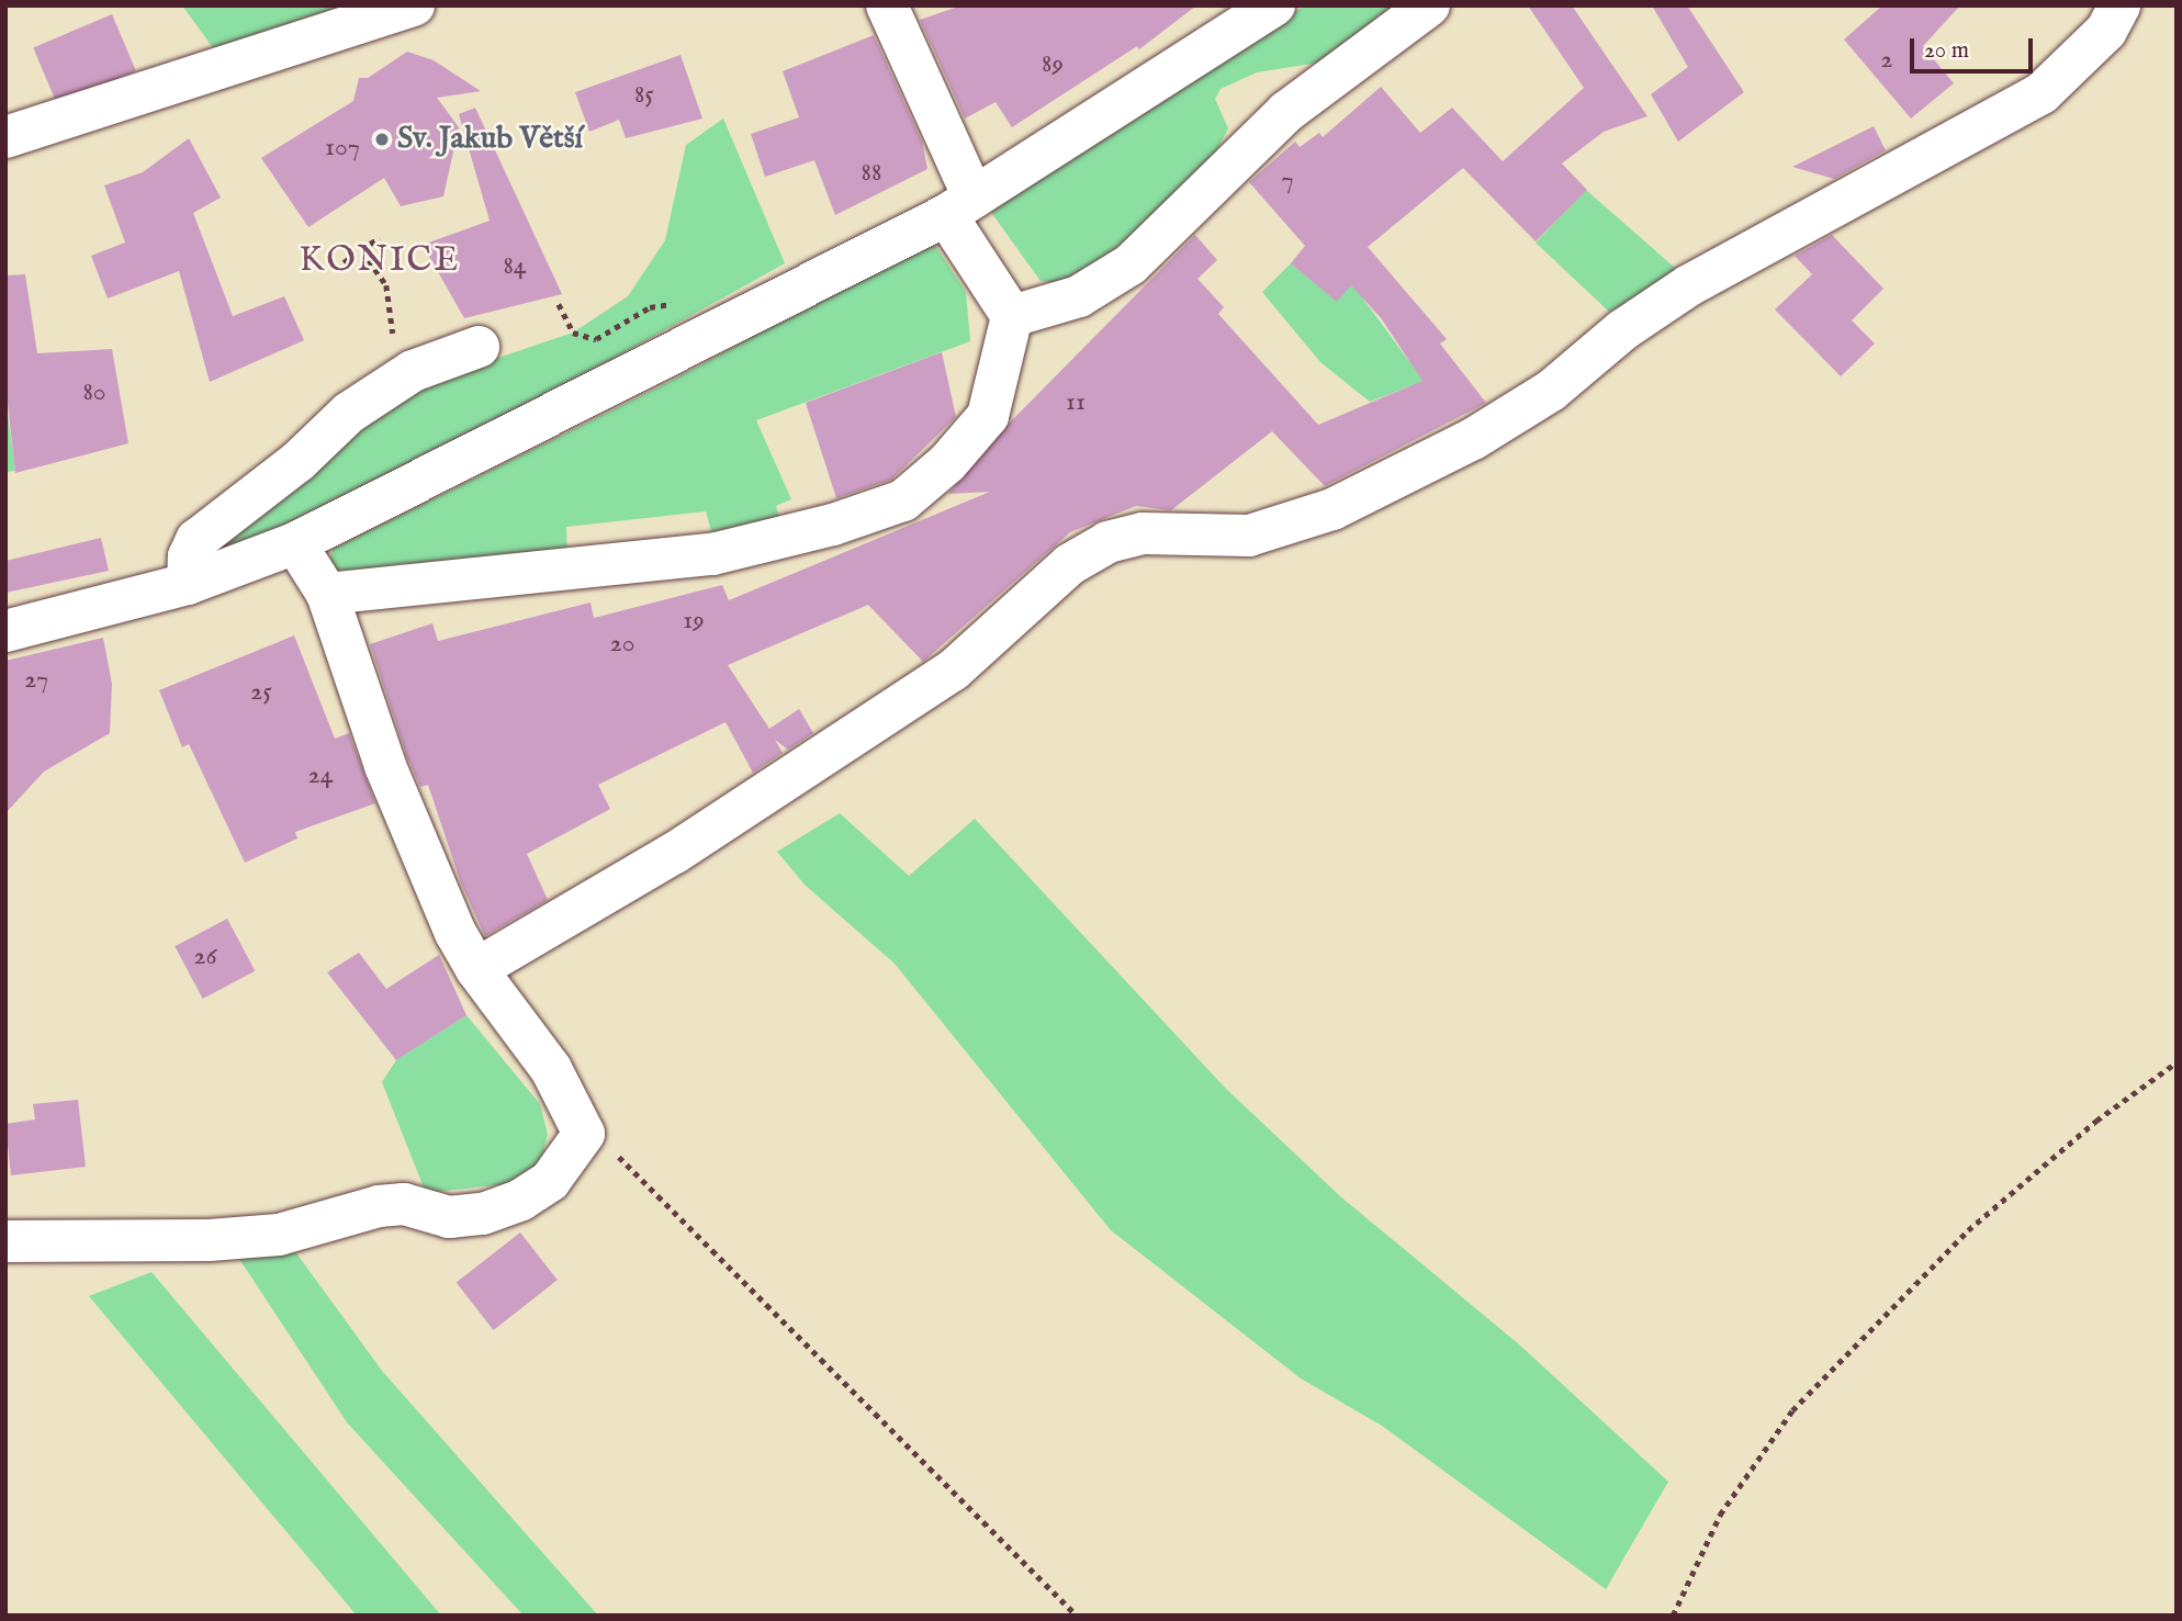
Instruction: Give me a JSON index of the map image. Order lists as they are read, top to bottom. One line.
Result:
{"districts":["KONICE"],"places":["Sv. Jakub Větší"],"house_numbers":["2","89","85","107","88","7","84","80","11","19","20","27","25","24","26"],"scale_bar":"20 m"}
